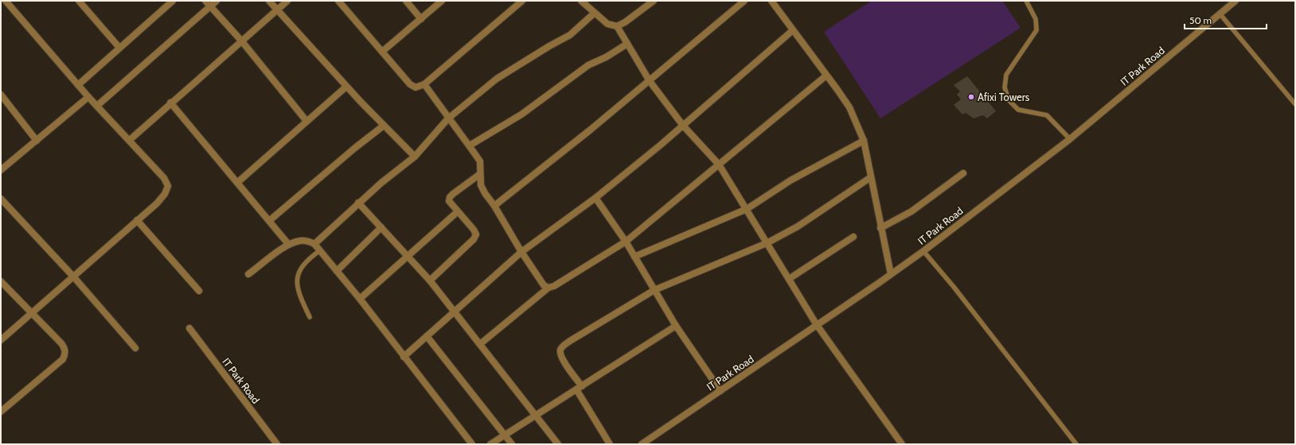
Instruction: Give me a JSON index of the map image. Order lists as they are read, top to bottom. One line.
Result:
{"streets":{"street":["IT Park Road"]},"places":["Afixi Towers"],"scale_bar":"50 m"}
